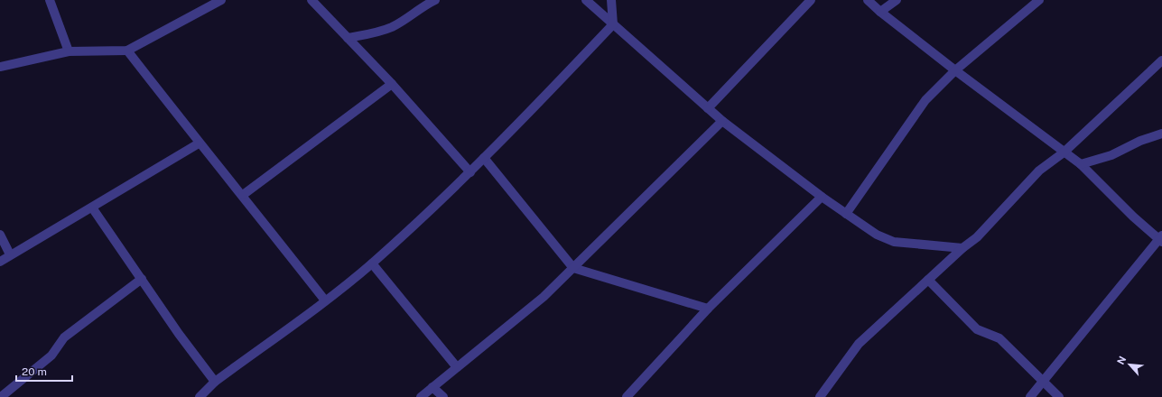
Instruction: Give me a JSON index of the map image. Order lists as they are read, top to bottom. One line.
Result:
{"scale_bar":"20 m","north":"top left"}
